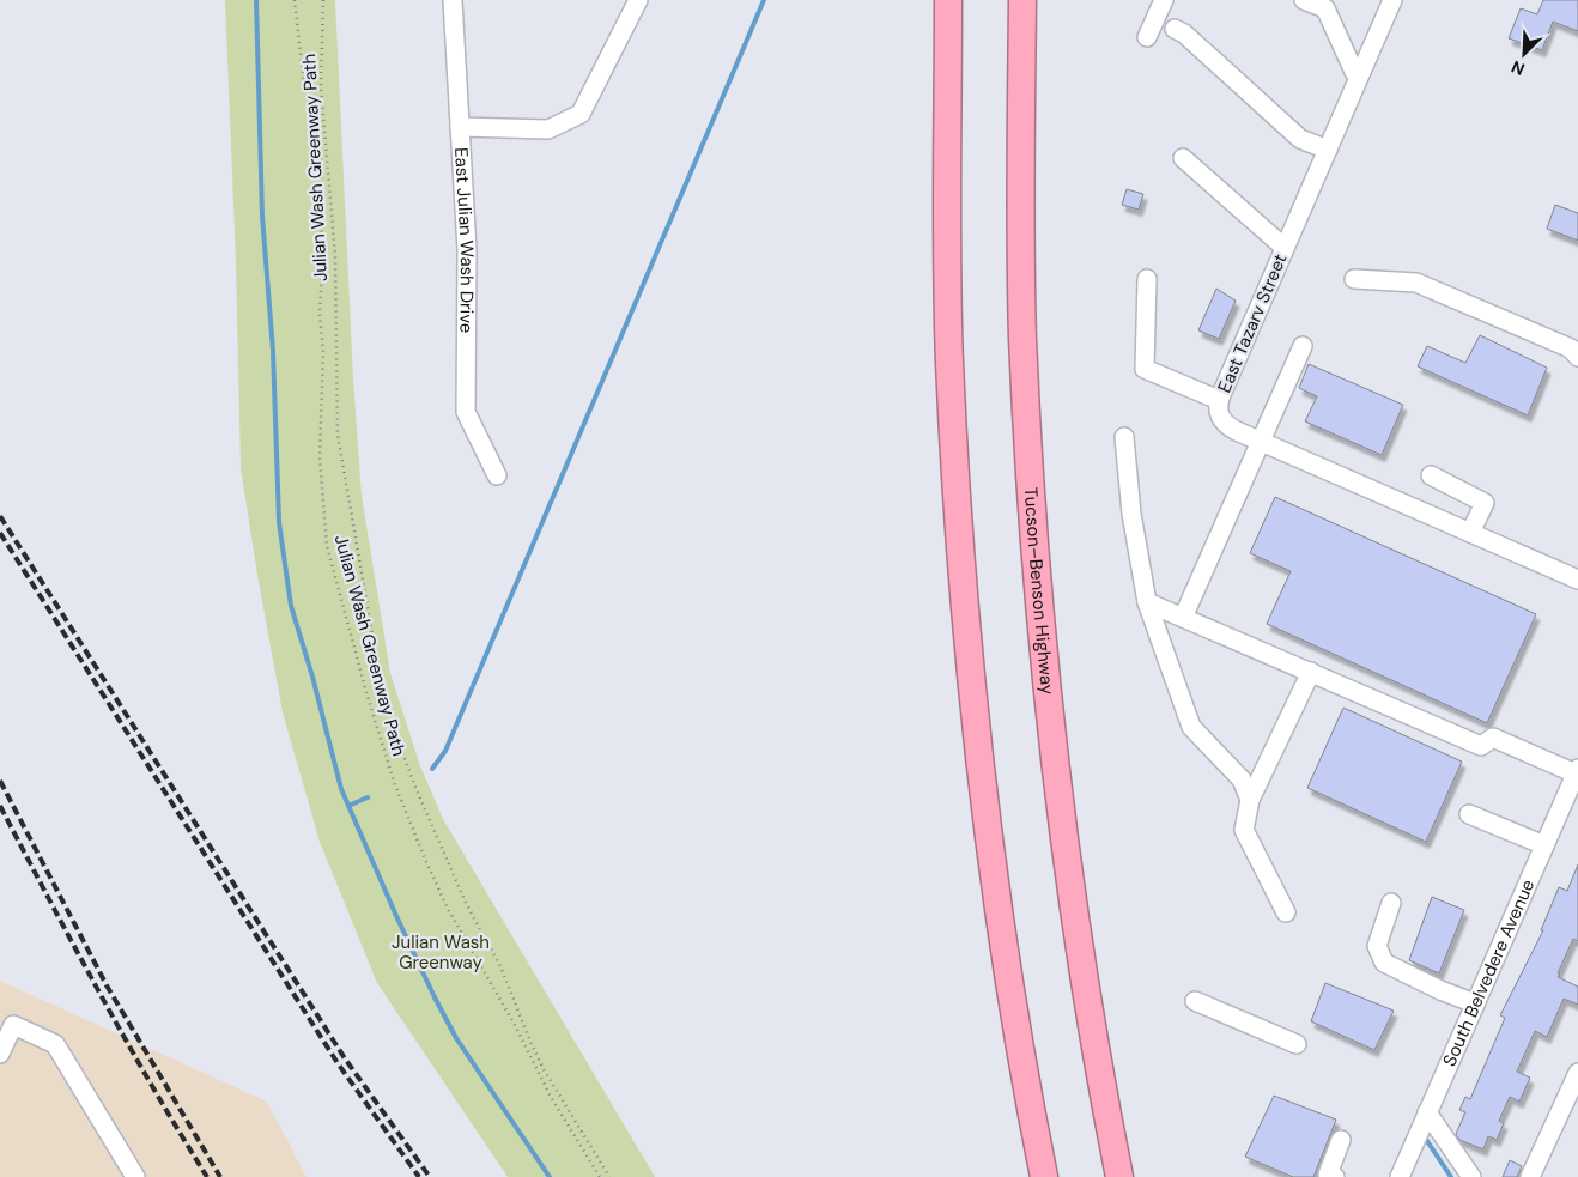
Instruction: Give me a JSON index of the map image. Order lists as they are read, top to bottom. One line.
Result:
{"streets":{"highway":["Tucson–Benson Highway"],"street":["East Julian Wash Drive","East Tazarv Street","South Belvedere Avenue"],"path":["Julian Wash Greenway Path"]},"parks":["Julian Wash Greenway"],"north":"bottom left"}
